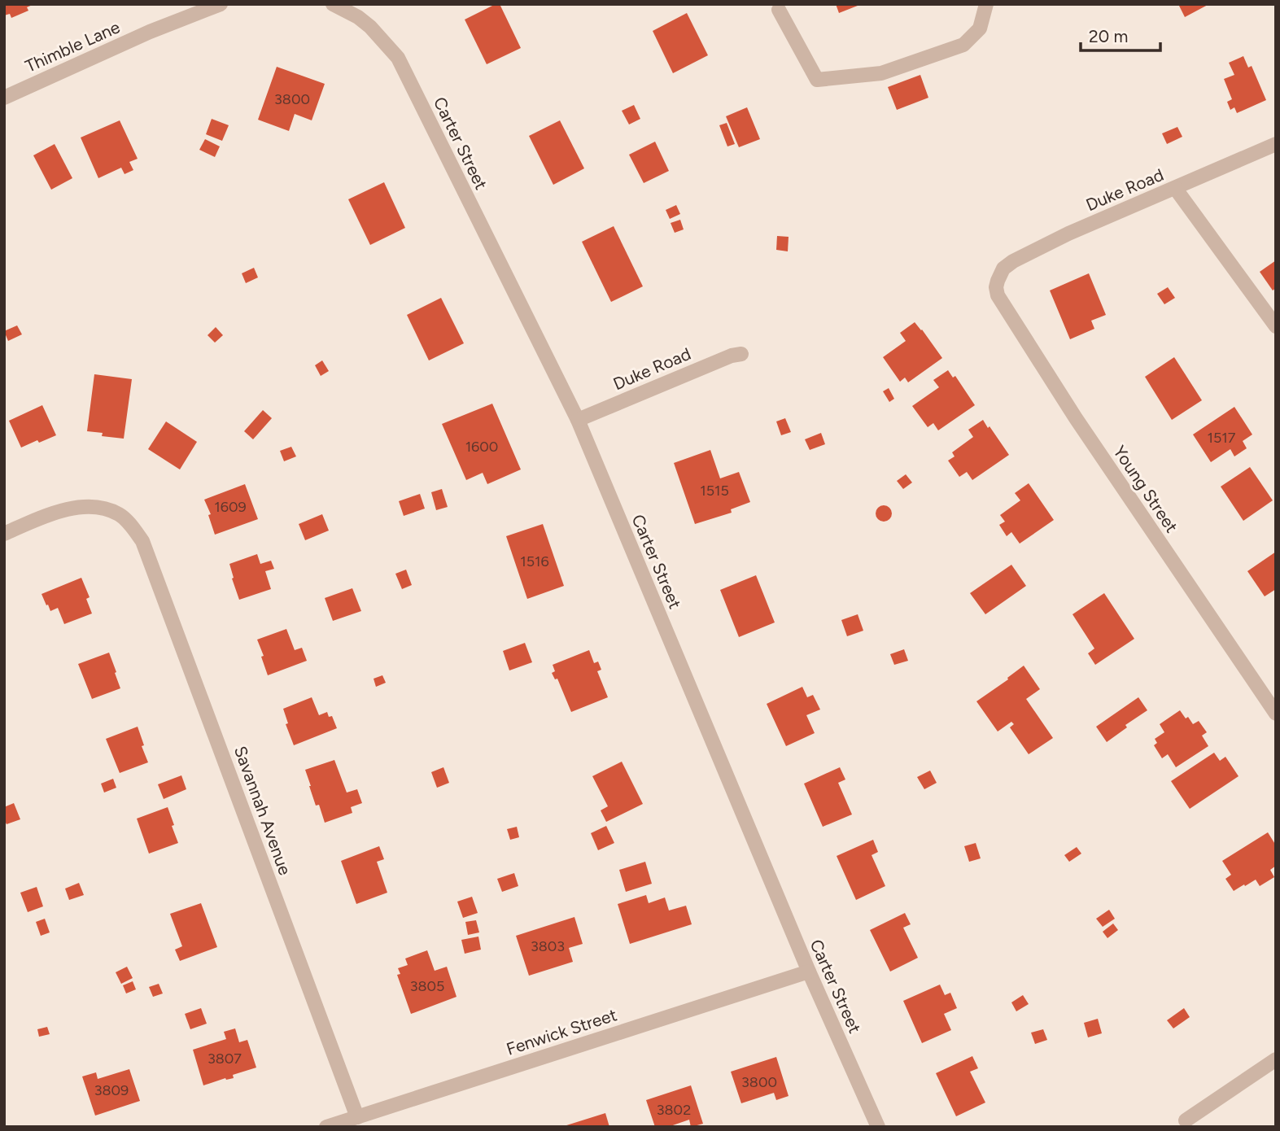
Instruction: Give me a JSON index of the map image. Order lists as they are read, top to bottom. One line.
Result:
{"streets":{"street":["Thimble Lane","Carter Street","Duke Road","Young Street","Savannah Avenue","Fenwick Street"]},"crossings":[["Carter Street","Duke Road"],["Carter Street","Fenwick Street"],["Duke Road","Young Street"],["Savannah Avenue","Fenwick Street"]],"house_numbers":["3800","1517","1600","1515","1609","1516","3803","3805","3807","3800","3809","3802"],"scale_bar":"20 m"}
